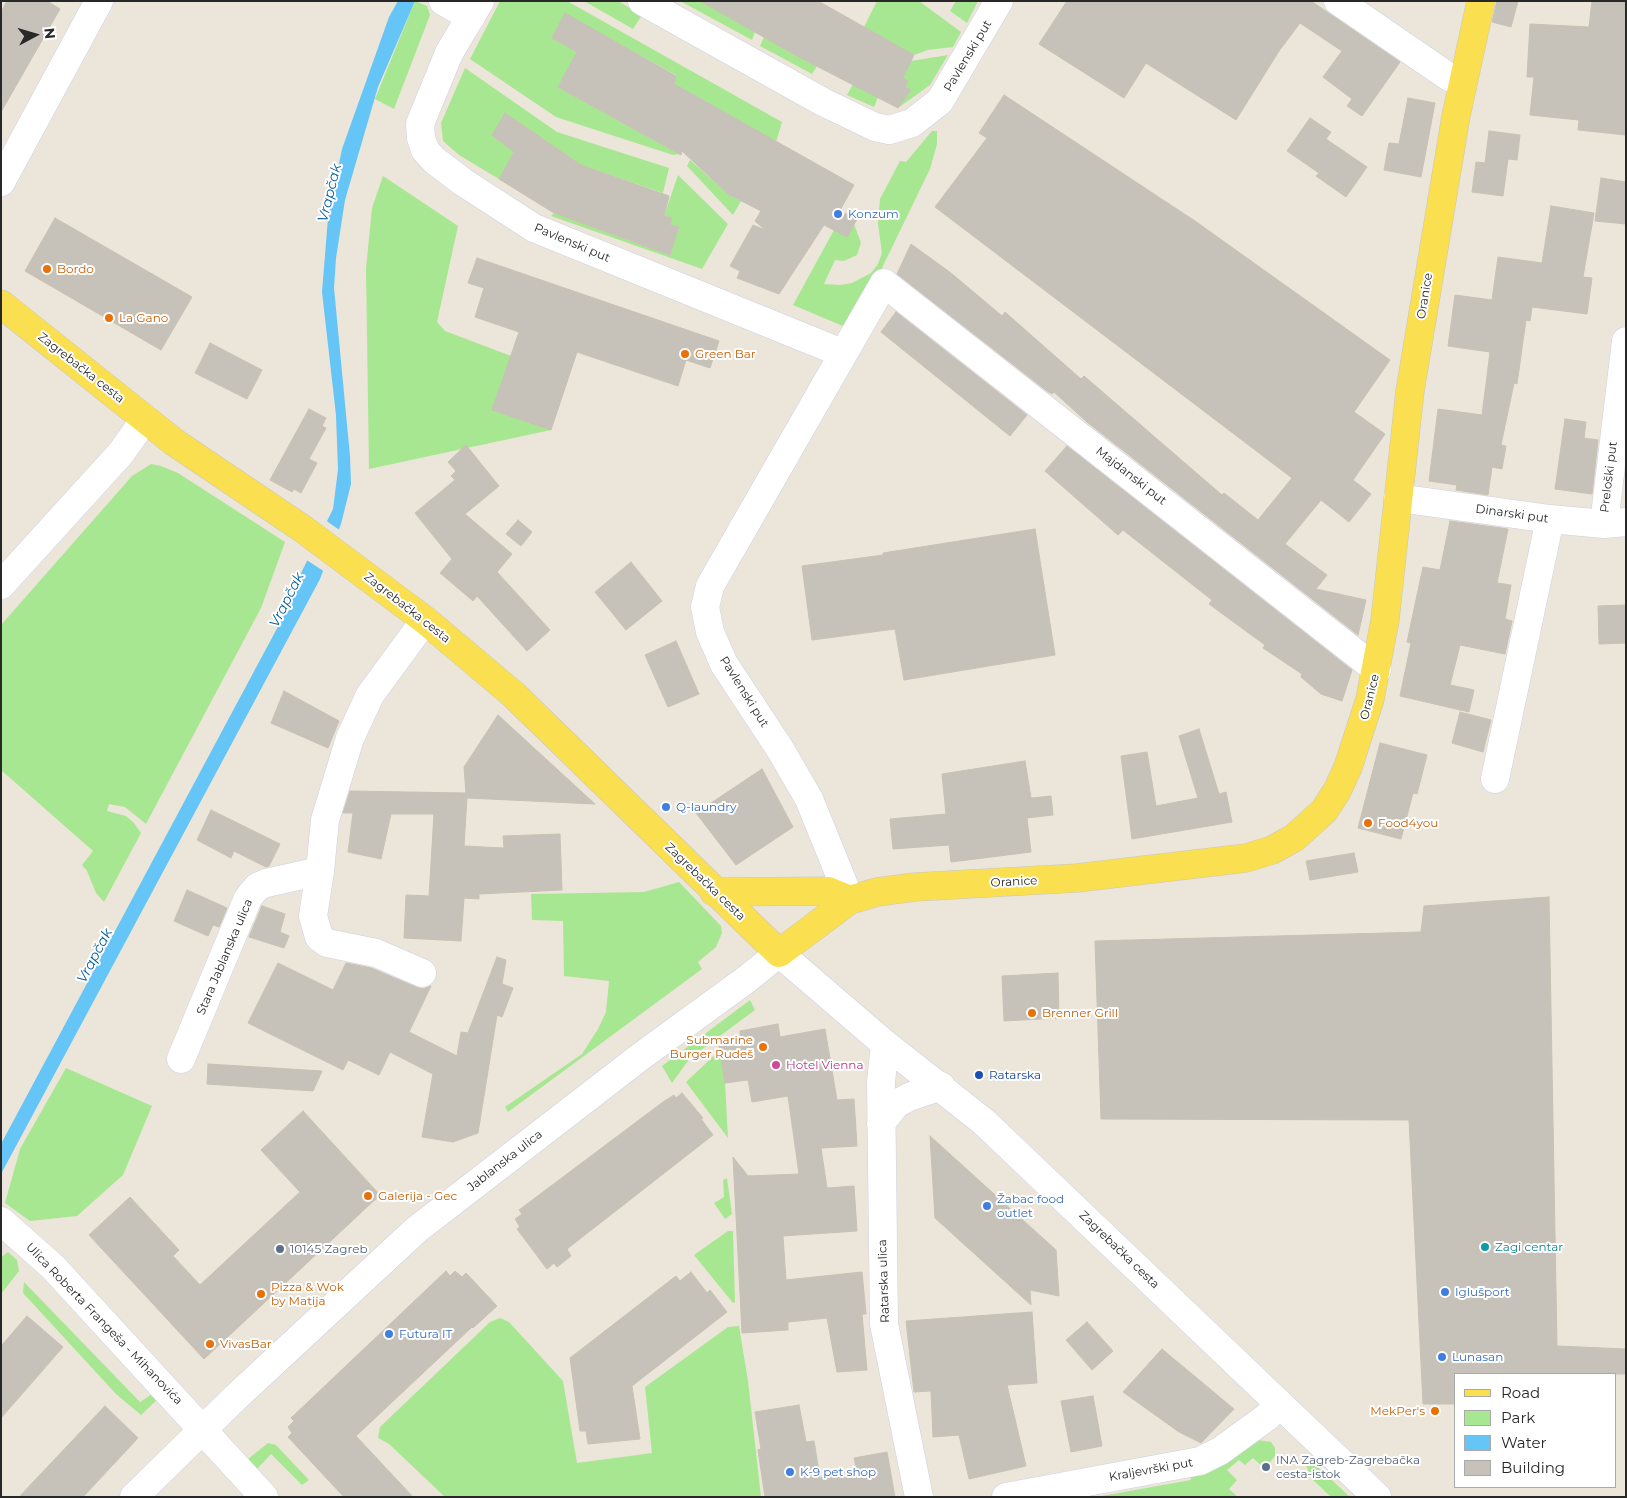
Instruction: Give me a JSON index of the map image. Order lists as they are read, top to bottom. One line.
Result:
{"streets":{"main road":["Oranice","Zagrebačka cesta"],"street":["Pavlenski put","Majdanski put","Preloški put","Dinarski put","Stara Jablanska ulica","Jablanska ulica","Ratarska ulica","Ulica Roberta Frangeša - Mihanovića","Kraljevrški put"]},"crossings":[["Pavlenski put","Oranice"],["Pavlenski put","Majdanski put"],["Oranice","Zagrebačka cesta"],["Oranice","Majdanski put"],["Oranice","Dinarski put"],["Oranice","Jablanska ulica"],["Zagrebačka cesta","Jablanska ulica"],["Zagrebačka cesta","Ratarska ulica"],["Zagrebačka cesta","Kraljevrški put"],["Preloški put","Dinarski put"],["Jablanska ulica","Ulica Roberta Frangeša - Mihanovića"]],"water":["Vrapčak"],"places":["Konzum","Bordo","La Gano","Green Bar","Q-laundry","Food4you","Brenner Grill","Submarine Burger Rudeš","Hotel Vienna","Ratarska","Galerija - Gec","Žabac food outlet","Zagi centar","10145 Zagreb","Iglušport","Pizza & Wok by Matija","Futura IT","VivasBar","Lunasan","MekPer's","INA Zagreb-Zagrebačka cesta-istok","K-9 pet shop"],"legend":["Road","Park","Water","Building"],"north":"right"}
